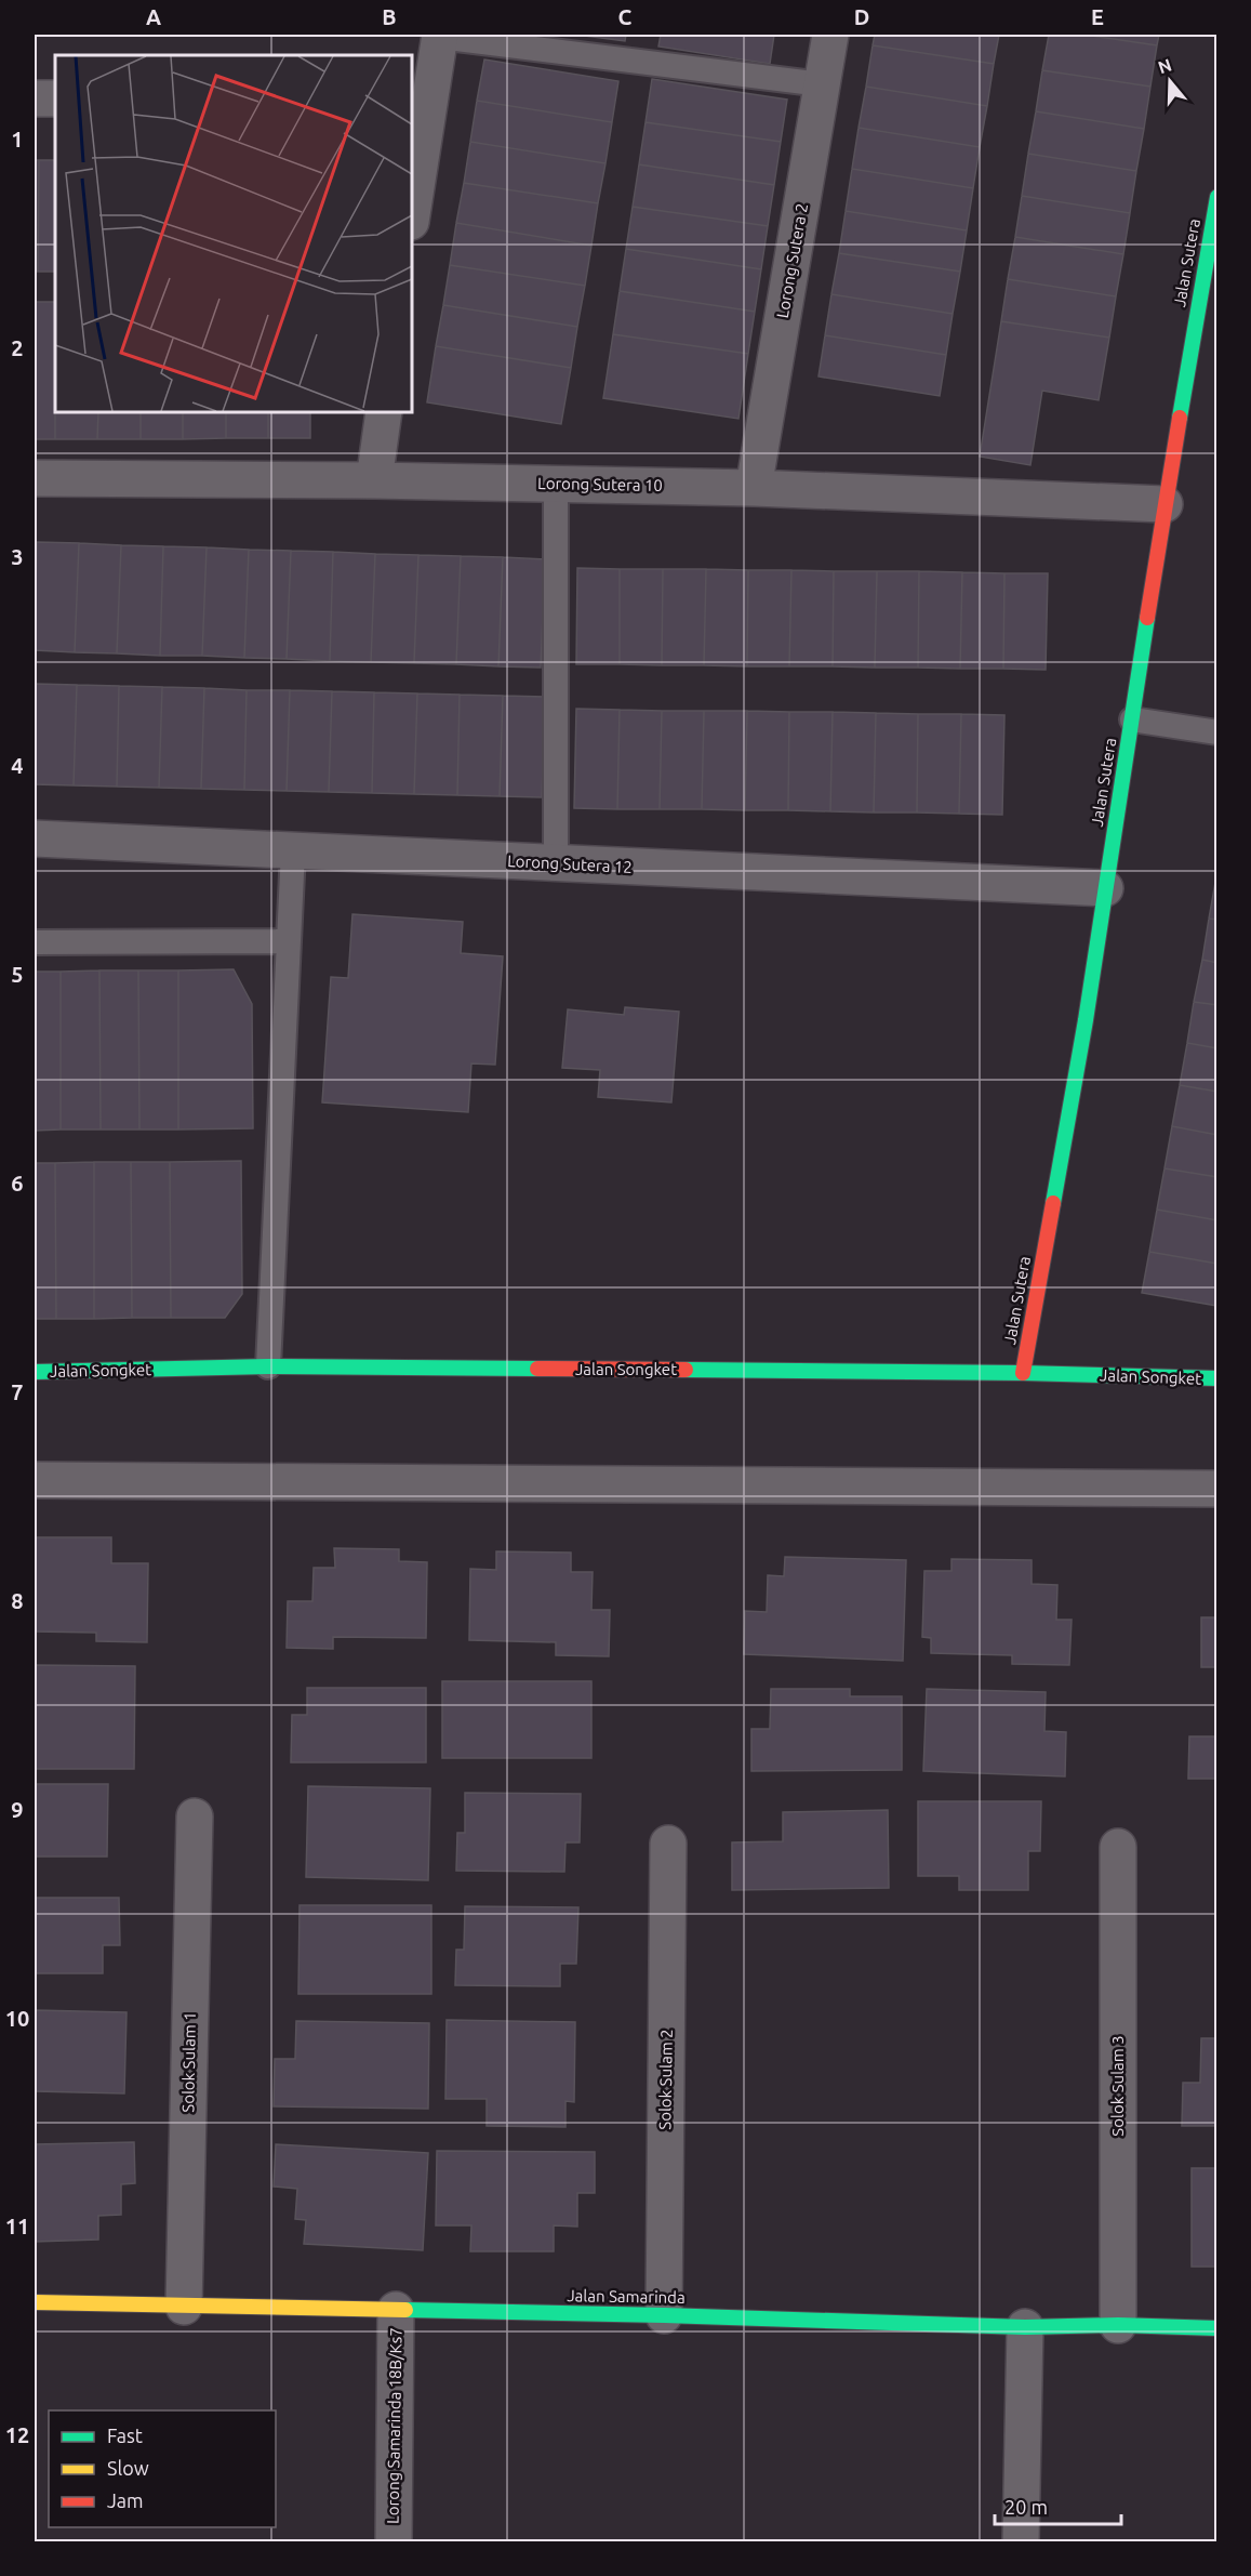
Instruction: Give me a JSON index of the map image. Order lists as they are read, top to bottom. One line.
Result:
{"streets":{"street":["Lorong Sutera 2","Jalan Sutera","Lorong Sutera 10","Lorong Sutera 12","Jalan Songket","Solok Sulam 1","Solok Sulam 2","Solok Sulam 3","Jalan Samarinda","Lorong Samarinda 18B/Ks7"]},"crossings":[["Lorong Sutera 2","Lorong Sutera 10"],["Jalan Sutera","Lorong Sutera 10"],["Jalan Sutera","Lorong Sutera 12"],["Jalan Sutera","Jalan Songket"],["Solok Sulam 1","Jalan Samarinda"],["Solok Sulam 2","Jalan Samarinda"],["Solok Sulam 3","Jalan Samarinda"],["Jalan Samarinda","Lorong Samarinda 18B/Ks7"]],"legend":["Fast","Slow","Jam"],"scale_bar":"20 m","north":"top","grid":{"columns":["A","B","C","D","E"],"rows":["1","2","3","4","5","6","7","8","9","10","11","12"]}}
